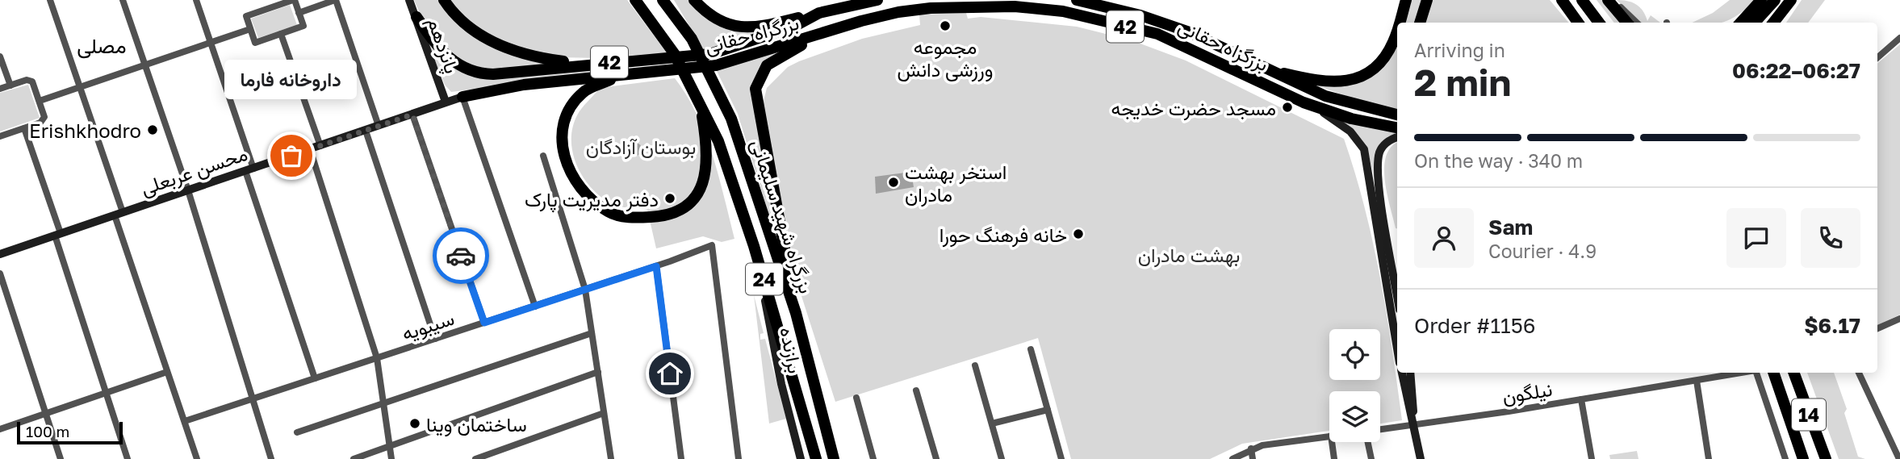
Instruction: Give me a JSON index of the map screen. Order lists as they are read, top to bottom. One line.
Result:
{"streets":{"highway":["42","بزرگراه حقانی","بزرگراه شهید سلیمانی","24","14"],"main road":["پانزدهم","محسن عربعلی","برازنده"],"street":["سیبویه","نیلگون"]},"crossings":[["بزرگراه حقانی","پانزدهم"],["بزرگراه حقانی","محسن عربعلی"],["پانزدهم","محسن عربعلی"],["بزرگراه شهید سلیمانی","برازنده"]],"districts":["مصلی"],"parks":["بوستان آزادگان","بهشت مادران"],"places":["مجموعه ورزشی دانش","مسجد حضرت خدیجه","Erishkhodro","داروخانه فارما","استخر بهشت مادران","دفتر مدیریت پارک","خانه فرهنگ حورا","ساختمان وینا"],"scale_bar":"100 m","page":{"heading":["2 min","Arriving in","06:22–06:27"],"panel":["Sam","Courier · 4.9","Order #1156","$6.17"],"bubble":"داروخانه فارما","bar":"On the way · 340 m","scale":"100 m"}}
